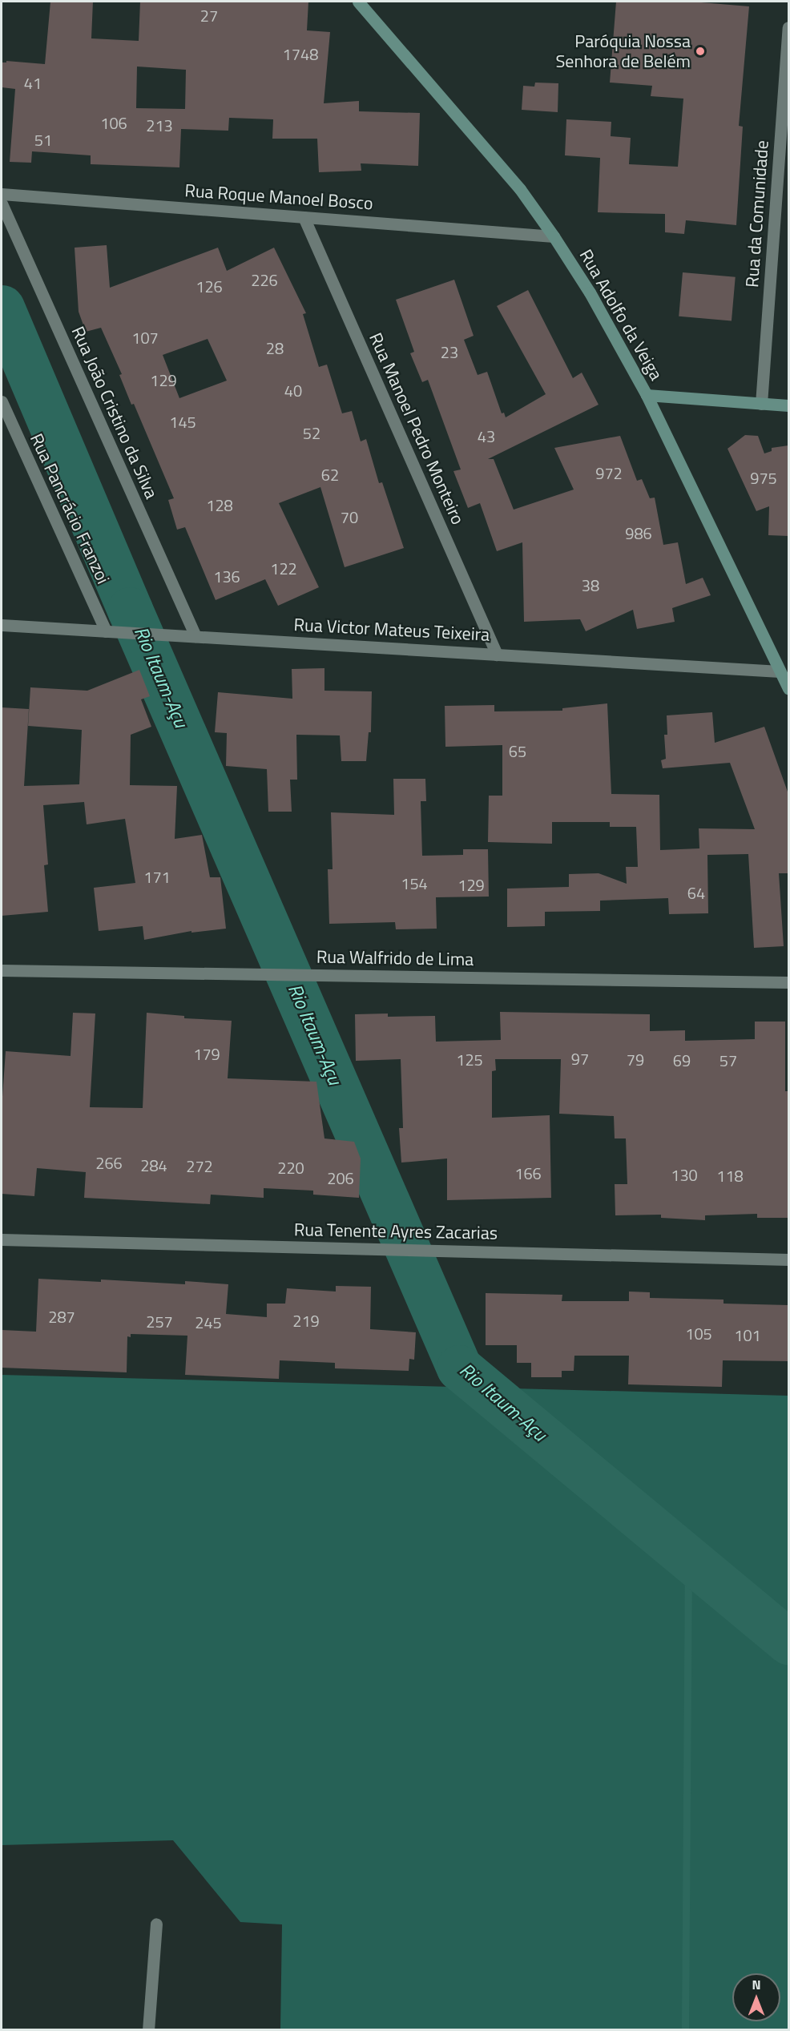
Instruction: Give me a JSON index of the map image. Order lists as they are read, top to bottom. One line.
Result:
{"streets":{"street":["Rua Roque Manoel Bosco","Rua da Comunidade","Rua Adolfo da Veiga","Rua João Cristino da Silva","Rua Manoel Pedro Monteiro","Rua Pancrácio Franzoi","Rua Victor Mateus Teixeira","Rua Walfrido de Lima","Rua Tenente Ayres Zacarias"]},"crossings":[["Rua Roque Manoel Bosco","Rua Adolfo da Veiga"],["Rua Roque Manoel Bosco","Rua Manoel Pedro Monteiro"],["Rua Adolfo da Veiga","Rua Victor Mateus Teixeira"],["Rua João Cristino da Silva","Rua Victor Mateus Teixeira"],["Rua Manoel Pedro Monteiro","Rua Victor Mateus Teixeira"],["Rua Pancrácio Franzoi","Rua Victor Mateus Teixeira"]],"water":["Rio Itaum-Açu"],"places":["Paróquia Nossa Senhora de Belém"],"house_numbers":["27","1748","41","106","213","51","226","126","107","28","23","129","40","145","52","43","972","62","975","128","70","986","122","136","38","65","171","154","129","64","179","97","125","79","69","57","266","284","272","220","166","130","118","206","287","219","257","245","105","101"],"north":"top"}
